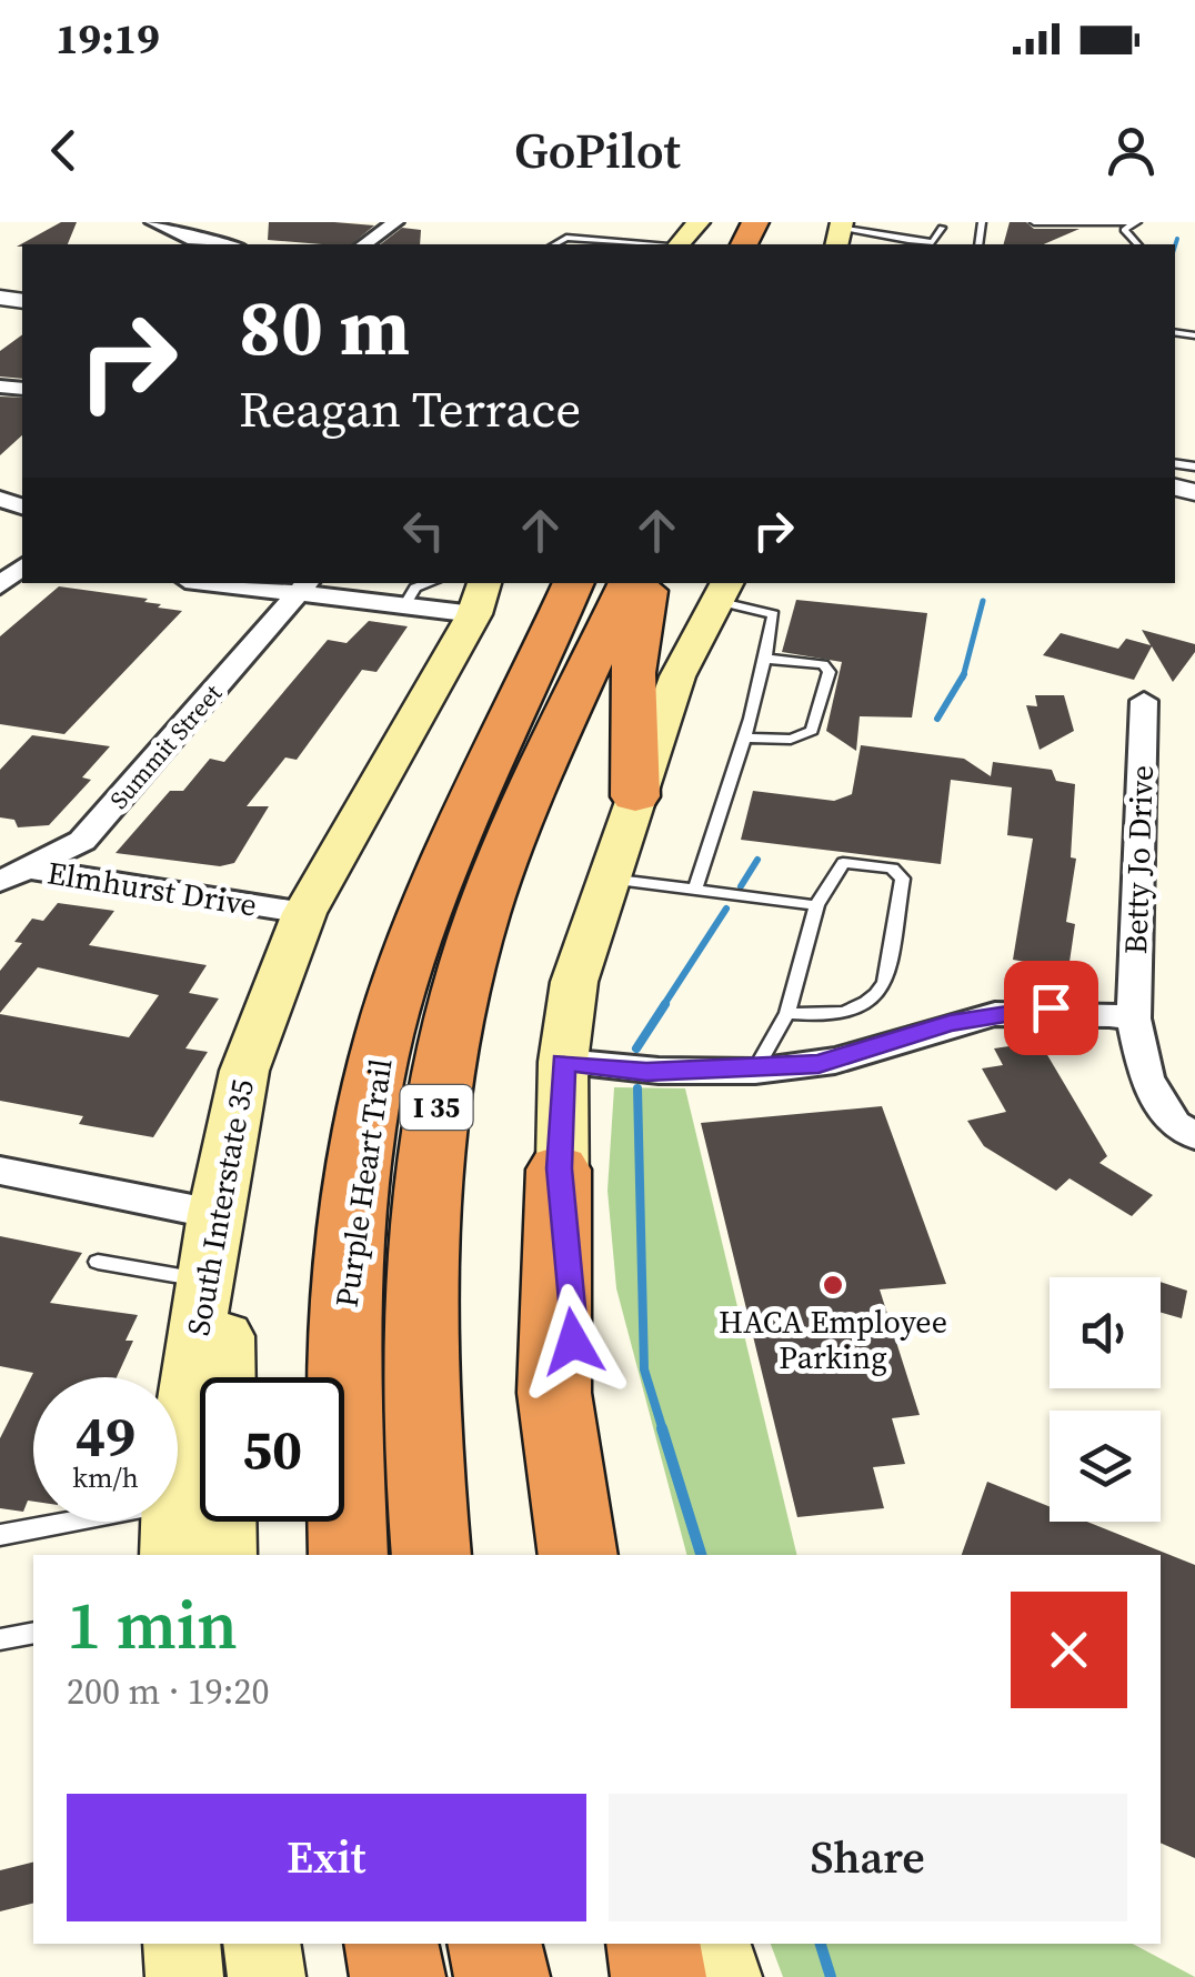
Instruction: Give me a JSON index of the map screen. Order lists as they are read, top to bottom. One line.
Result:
{"streets":{"highway":["I 35","Purple Heart Trail"],"main road":["South Interstate 35"],"street":["Summit Street","Betty Jo Drive","Elmhurst Drive"]},"crossings":[["Summit Street","Elmhurst Drive"],["Elmhurst Drive","South Interstate 35"]],"places":["HACA Employee Parking"],"page":{"status":"19:19","header":"GoPilot","turn":["80 m","Reagan Terrace"],"speed":"49 km/h","limit":"50","heading":["1 min","200 m · 19:20"],"buttons":["Exit","Share"]}}
